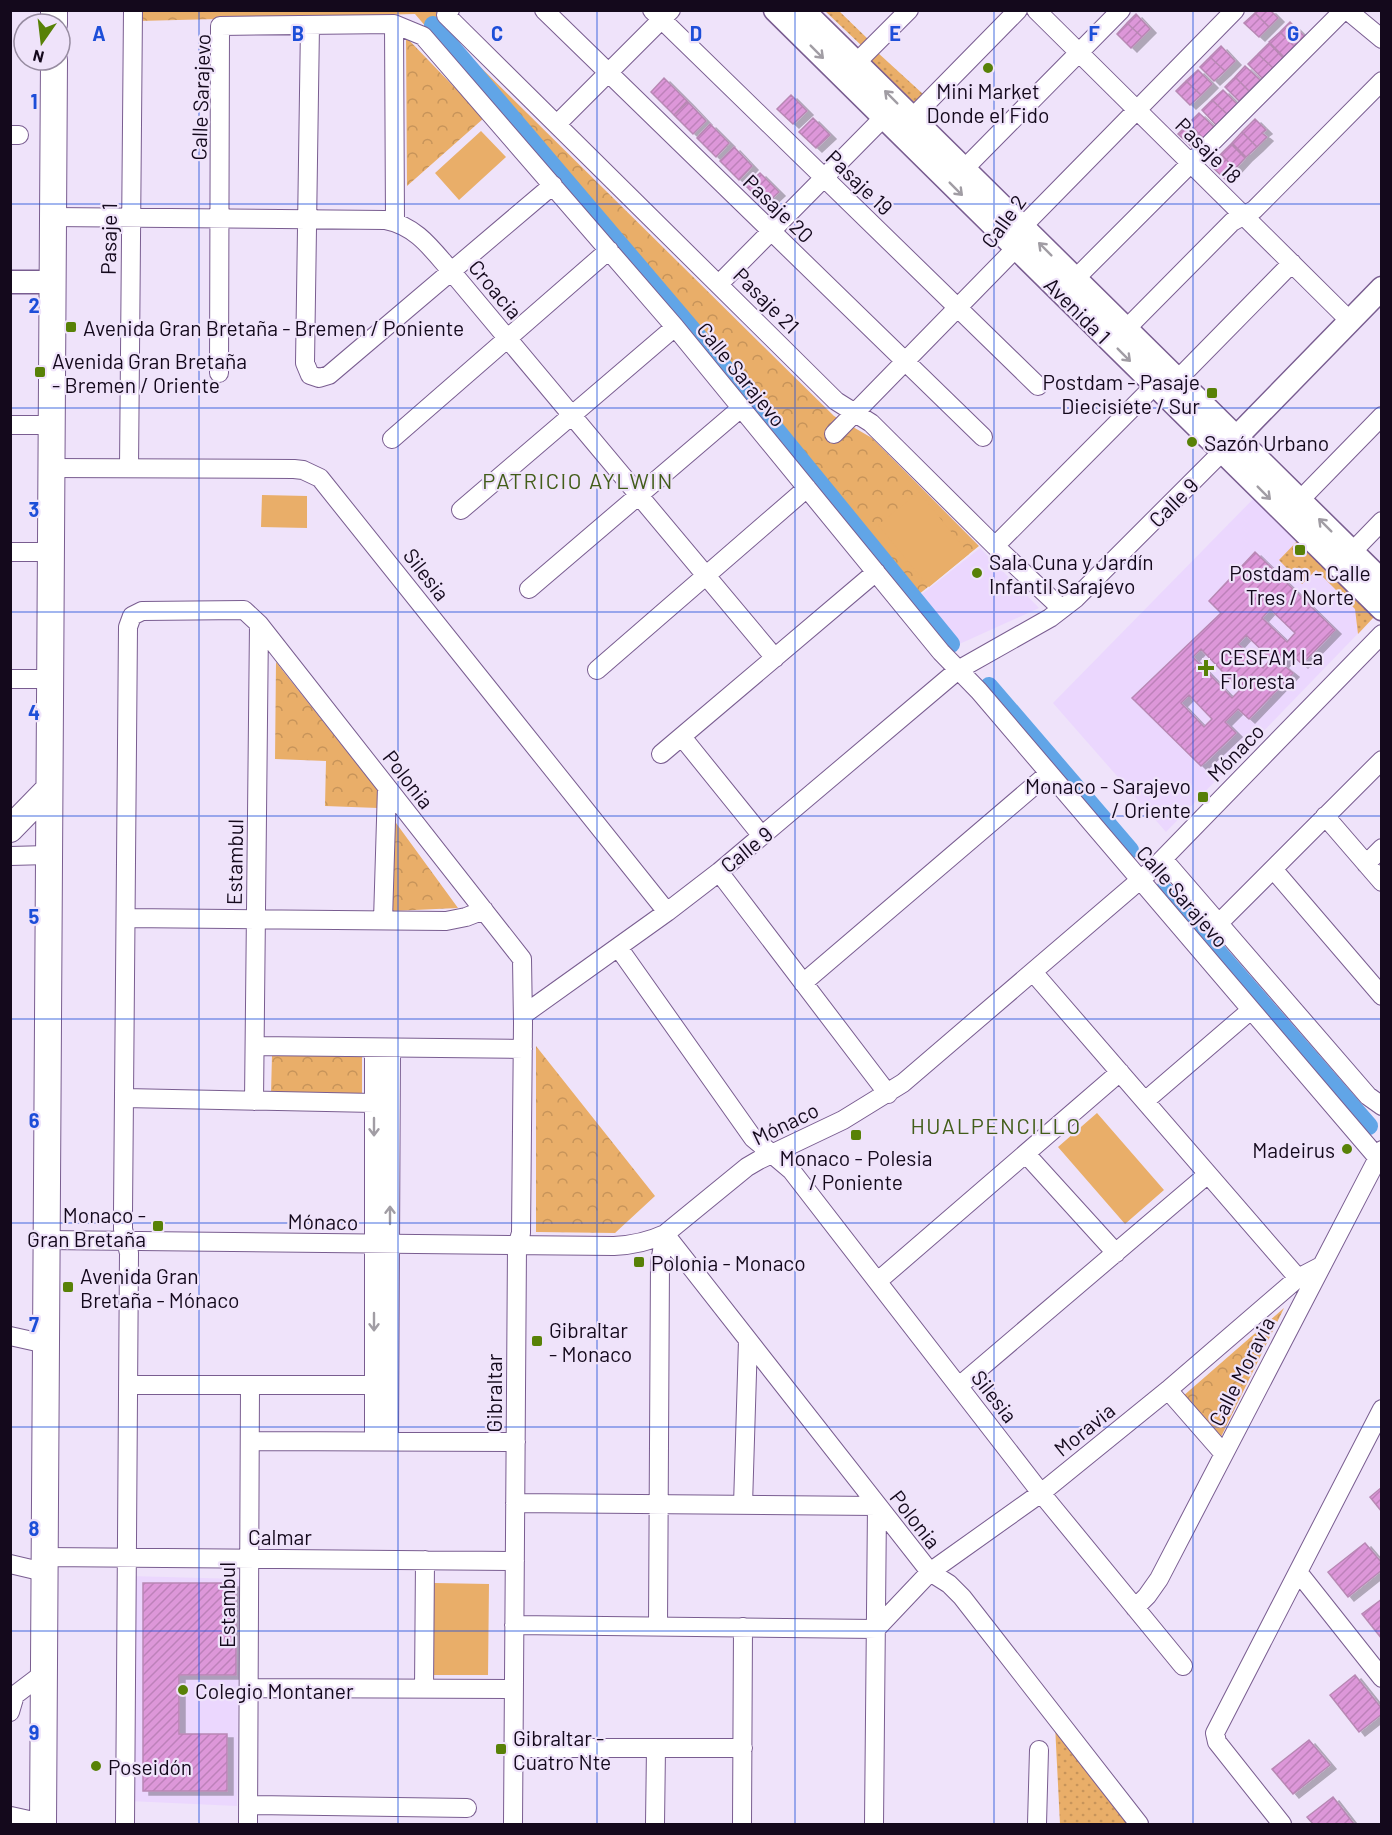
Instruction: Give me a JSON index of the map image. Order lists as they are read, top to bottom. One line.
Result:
{"streets":{"street":["Calle Sarajevo","Pasaje 18","Pasaje 19","Pasaje 20","Calle 2","Pasaje 1","Croacia","Pasaje 21","Avenida 1","Calle 9","Silesia","Mónaco","Polonia","Estambul","Calle Moravia","Gibraltar","Moravia","Calmar"]},"crossings":[["Calle Sarajevo","Croacia"],["Calle Sarajevo","Calle 9"],["Calle Sarajevo","Mónaco"],["Calle Sarajevo","Calle Moravia"],["Pasaje 18","Calle 2"],["Pasaje 18","Calle 9"],["Pasaje 19","Calle 2"],["Pasaje 20","Calle 2"],["Calle 2","Pasaje 21"],["Calle 2","Avenida 1"],["Pasaje 1","Croacia"],["Pasaje 1","Silesia"],["Pasaje 21","Calle 9"],["Avenida 1","Calle 9"],["Calle 9","Silesia"],["Calle 9","Gibraltar"],["Silesia","Mónaco"],["Silesia","Calle Moravia"],["Silesia","Moravia"],["Mónaco","Polonia"],["Mónaco","Gibraltar"],["Polonia","Estambul"],["Polonia","Gibraltar"],["Polonia","Moravia"],["Estambul","Calmar"],["Calle Moravia","Moravia"],["Gibraltar","Calmar"]],"districts":["PATRICIO AYLWIN","HUALPENCILLO"],"places":{"other":["Mini Market Donde el Fido","Sazón Urbano","Sala Cuna y Jardín Infantil Sarajevo","Madeirus","Colegio Montaner","Poseidón"],"transit":["Avenida Gran Bretaña - Bremen / Poniente","Avenida Gran Bretaña - Bremen / Oriente","Postdam - Pasaje Diecisiete / Sur","Postdam - Calle Tres / Norte","Monaco - Sarajevo / Oriente","Monaco - Polesia / Poniente","Monaco - Gran Bretaña","Polonia - Monaco","Avenida Gran Bretaña - Mónaco","Gibraltar - Monaco","Gibraltar - Cuatro Nte"],"health":["CESFAM La Floresta"]},"north":"bottom","grid":{"columns":["A","B","C","D","E","F","G"],"rows":["1","2","3","4","5","6","7","8","9"]}}
